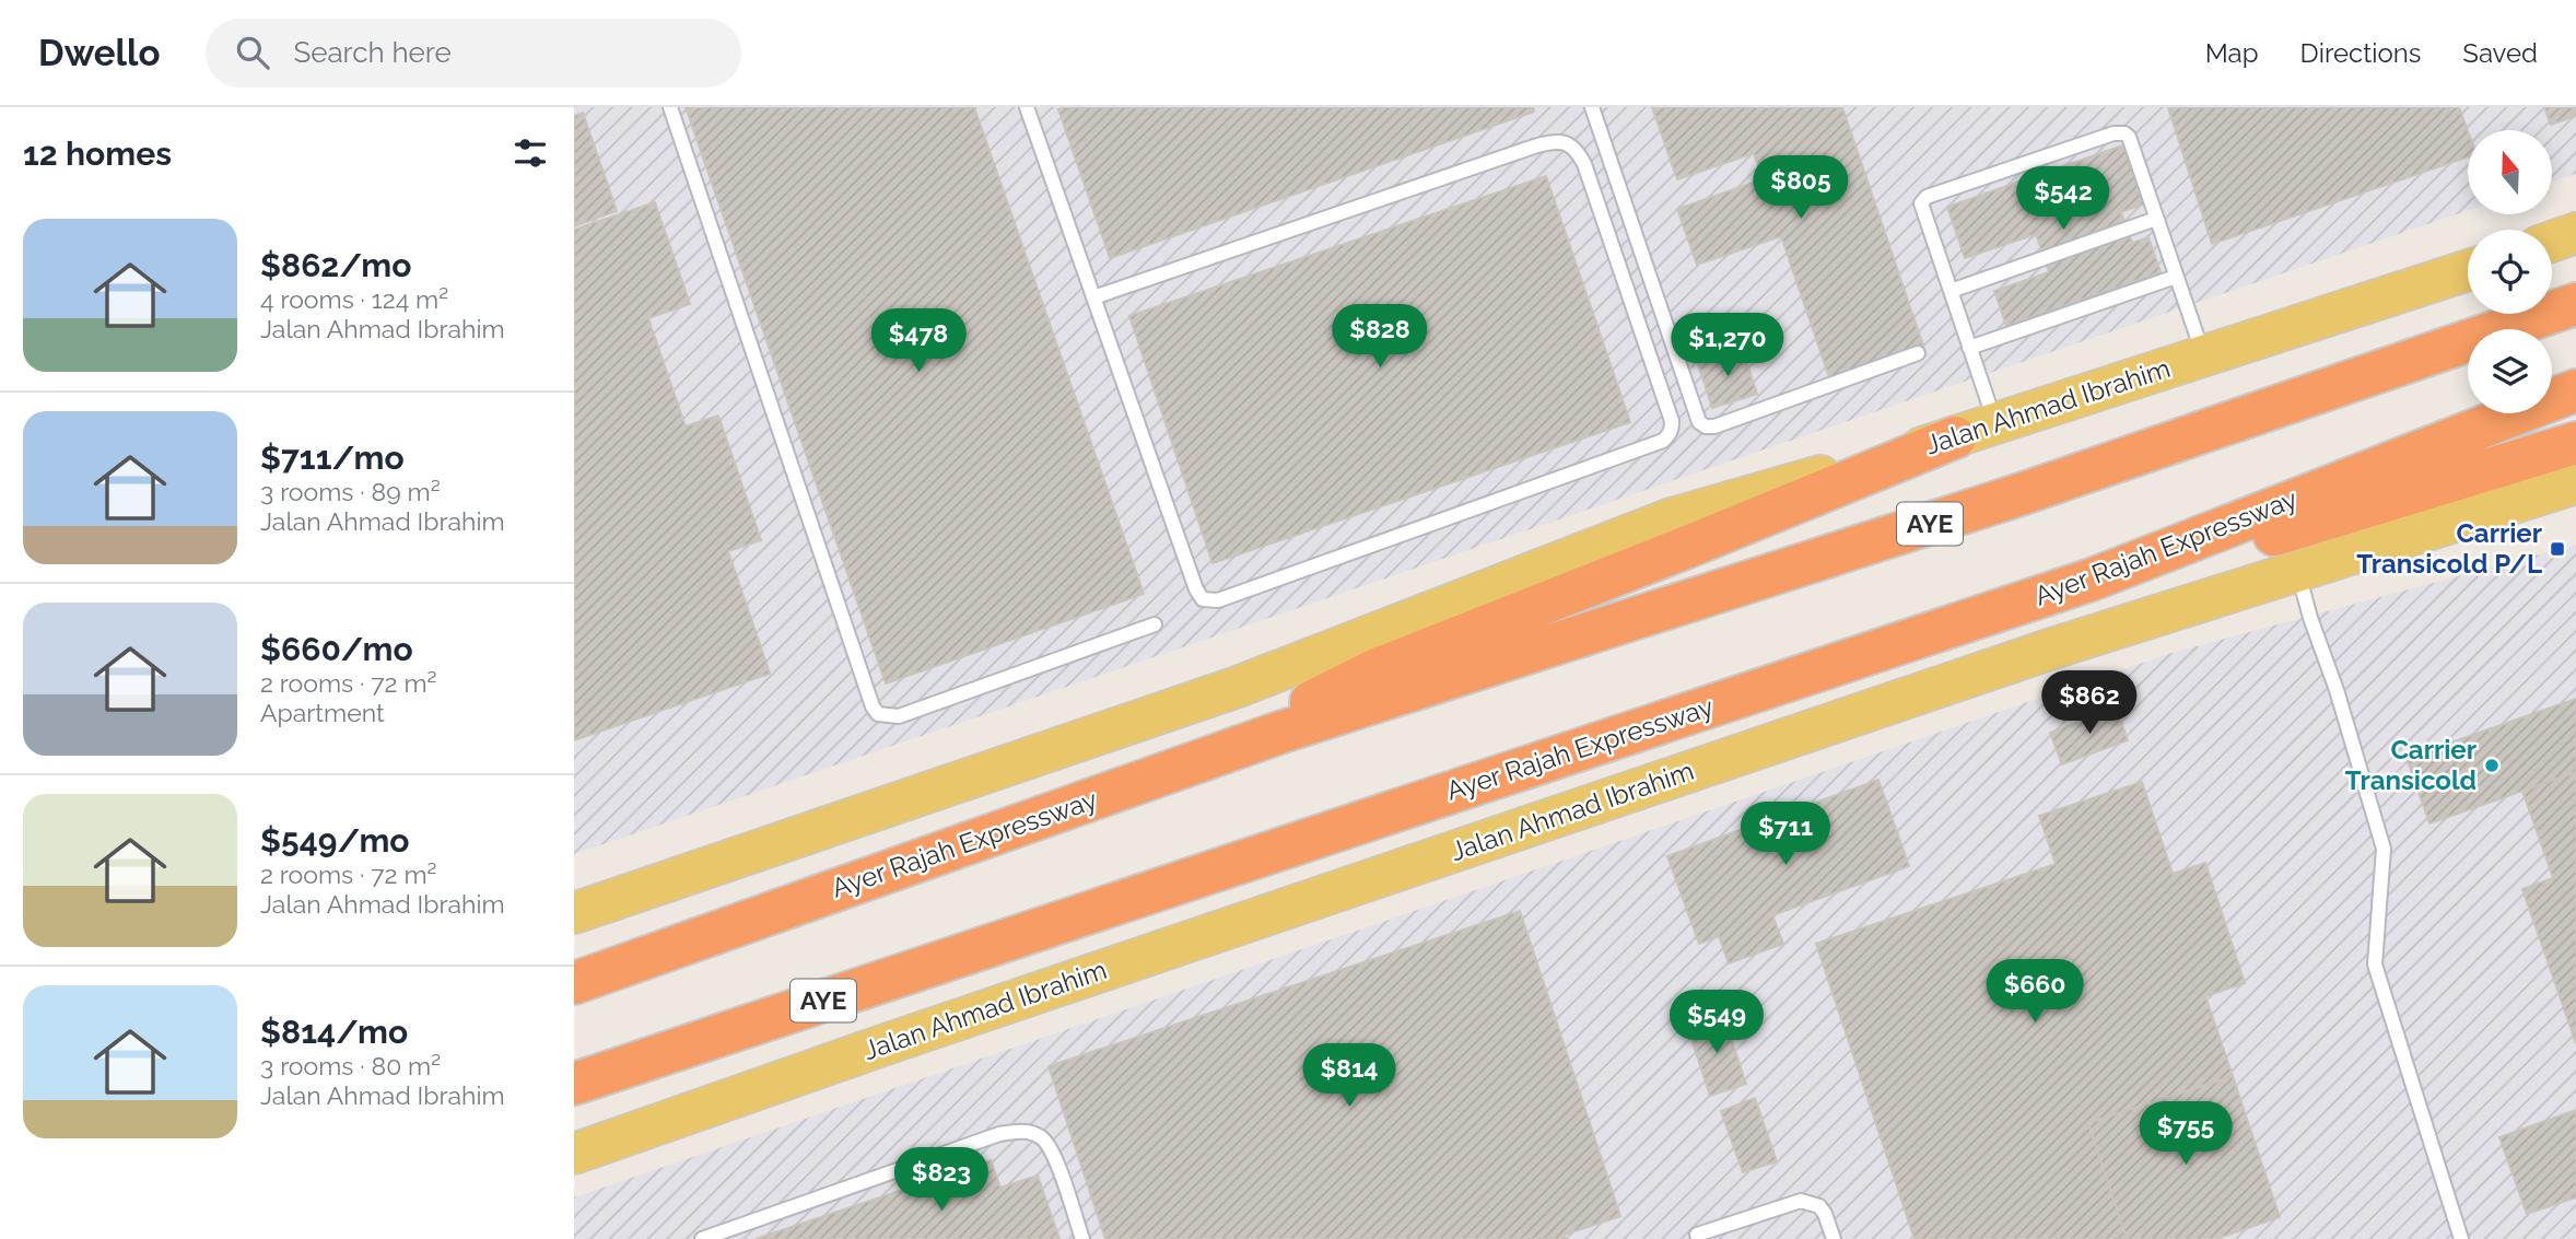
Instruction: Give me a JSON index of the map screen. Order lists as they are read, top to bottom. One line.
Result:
{"streets":{"highway":["AYE","Ayer Rajah Expressway"],"main road":["Jalan Ahmad Ibrahim"]},"places":{"transit":["Carrier Transicold P/L"],"other":["Carrier Transicold"]},"north":"top","page":{"header":"Dwello","search":"Search here","nav":["Map","Directions","Saved"],"heading":"12 homes","price":["$805","$542","$828","$478","$1,270","$862","$711","$660","$549","$814","$755","$823"],"list":[{"name":"$862/mo","note":"4 rooms · 124 m² · Jalan Ahmad Ibrahim"},{"name":"$711/mo","note":"3 rooms · 89 m² · Jalan Ahmad Ibrahim"},{"name":"$660/mo","note":"2 rooms · 72 m² · Apartment"},{"name":"$549/mo","note":"2 rooms · 72 m² · Jalan Ahmad Ibrahim"},{"name":"$814/mo","note":"3 rooms · 80 m² · Jalan Ahmad Ibrahim"}]}}
